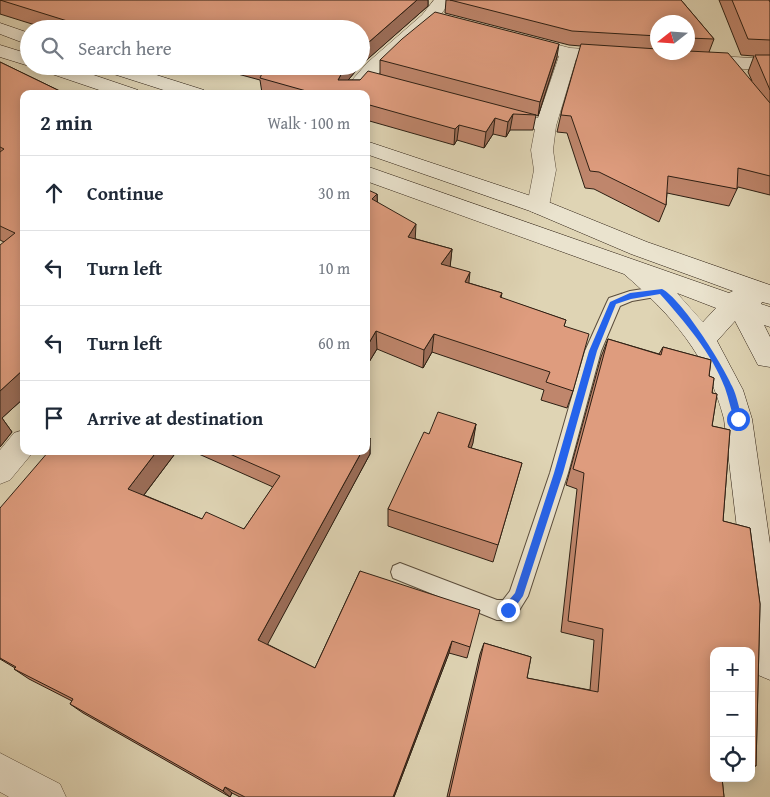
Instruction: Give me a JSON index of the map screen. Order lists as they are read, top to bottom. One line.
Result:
{"north":"left","page":{"search":"Search here","heading":["2 min","Walk · 100 m"],"list":[["Continue","30 m"],["Turn left","10 m"],["Turn left","60 m"],"Arrive at destination"],"map_buttons":["+","−"]}}
